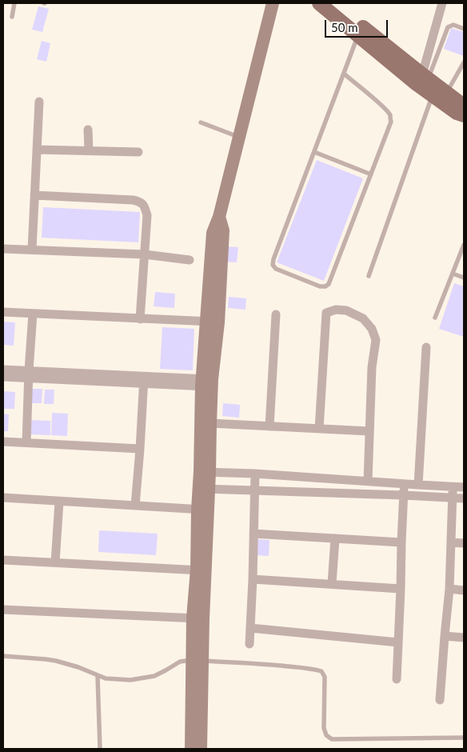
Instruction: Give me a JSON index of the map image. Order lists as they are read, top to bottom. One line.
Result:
{"scale_bar":"50 m"}
